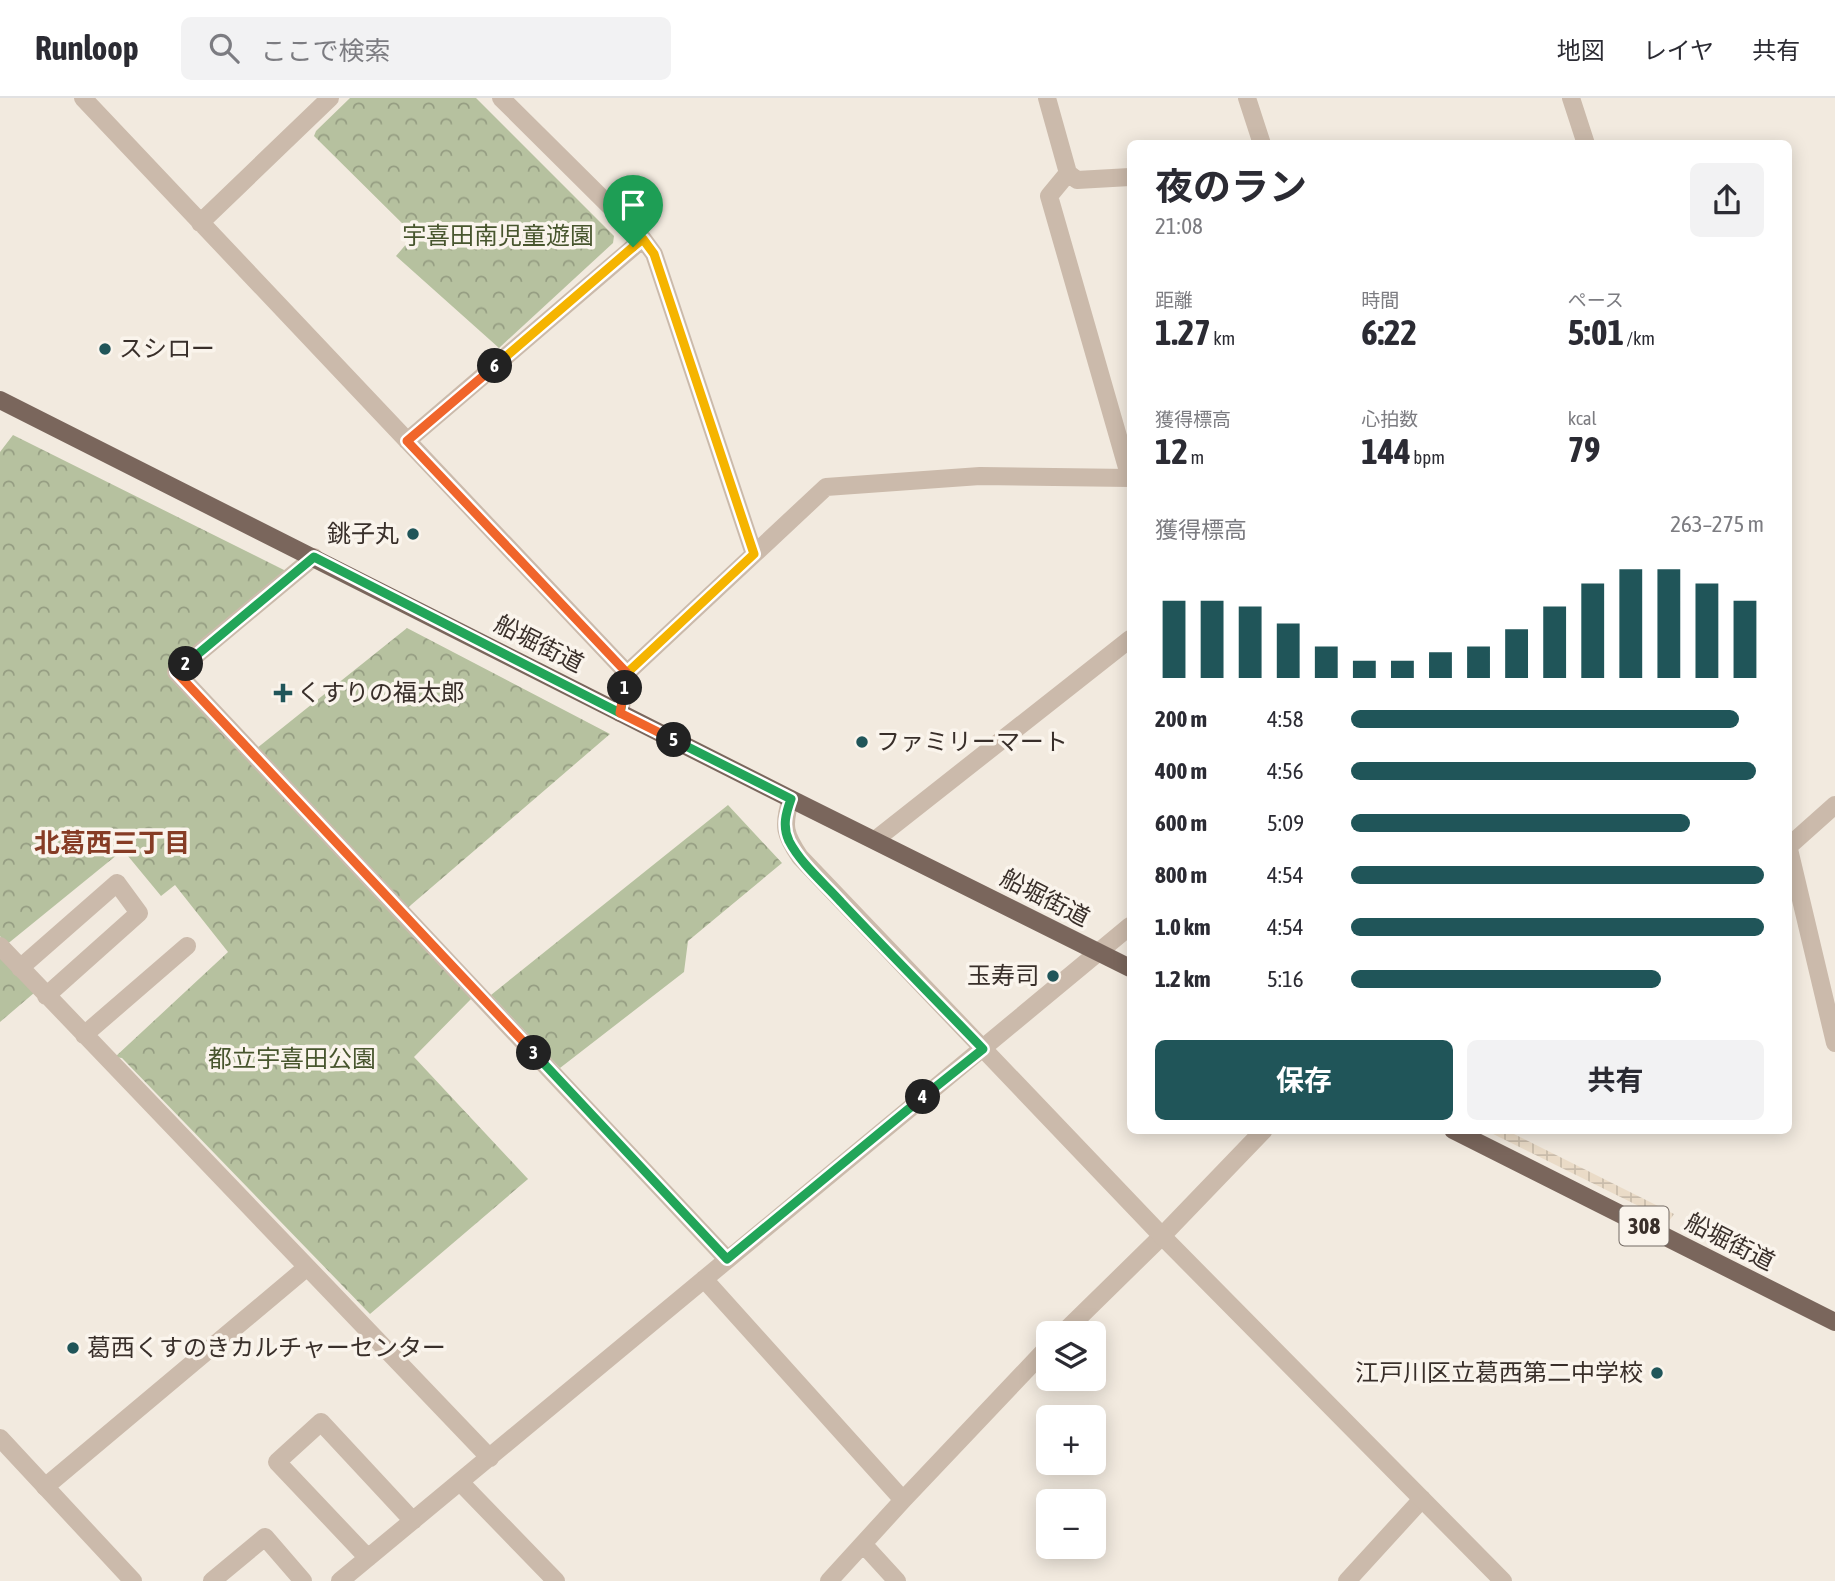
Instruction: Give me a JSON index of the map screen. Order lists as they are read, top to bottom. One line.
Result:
{"streets":{"main road":["船堀街道","308"]},"districts":["北葛西三丁目"],"parks":["宇喜田南児童遊園","都立宇喜田公園"],"places":{"other":["スシロー","銚子丸","ファミリーマート","玉寿司","葛西くすのきカルチャーセンター","江戸川区立葛西第二中学校"],"health":["くすりの福太郎"]},"page":{"header":"Runloop","search":"ここで検索","nav":["地図","レイヤ","共有"],"heading":["夜のラン","21:08"],"stats":[["距離","1.27 km"],["時間","6:22"],["ペース","5:01 /km"],["獲得標高","12 m"],["心拍数","144 bpm"],["kcal","79"]],"pins":["6","2","1","5","3","4"],"chart":["獲得標高","263–275 m"],"list":[{"name":"200 m","note":"4:58"},{"name":"400 m","note":"4:56"},{"name":"600 m","note":"5:09"},{"name":"800 m","note":"4:54"},{"name":"1.0 km","note":"4:54"},{"name":"1.2 km","note":"5:16"}],"buttons":["保存","共有"],"map_buttons":["+","−"]}}
